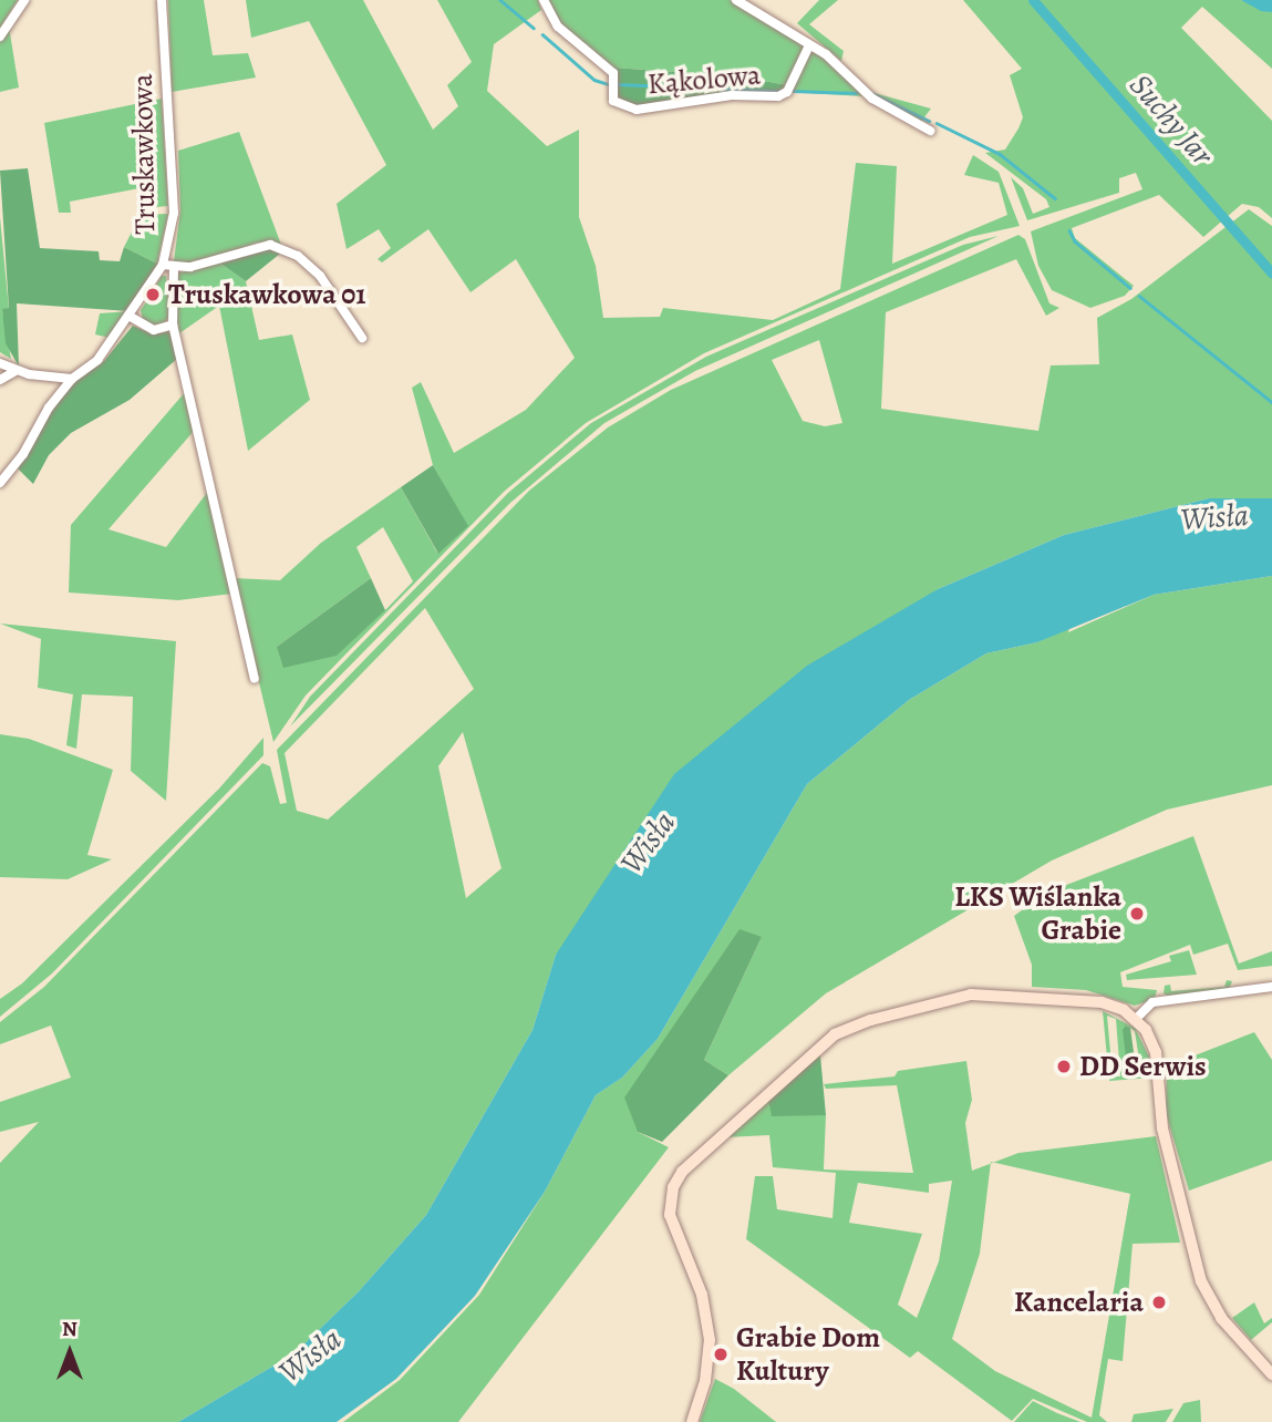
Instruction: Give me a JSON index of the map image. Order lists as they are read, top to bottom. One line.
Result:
{"streets":{"street":["Kąkolowa","Truskawkowa"]},"water":["Suchy Jar","Wisła"],"places":["Truskawkowa 01","LKS Wiślanka Grabie","DD Serwis","Kancelaria","Grabie Dom Kultury"],"north":"top"}
